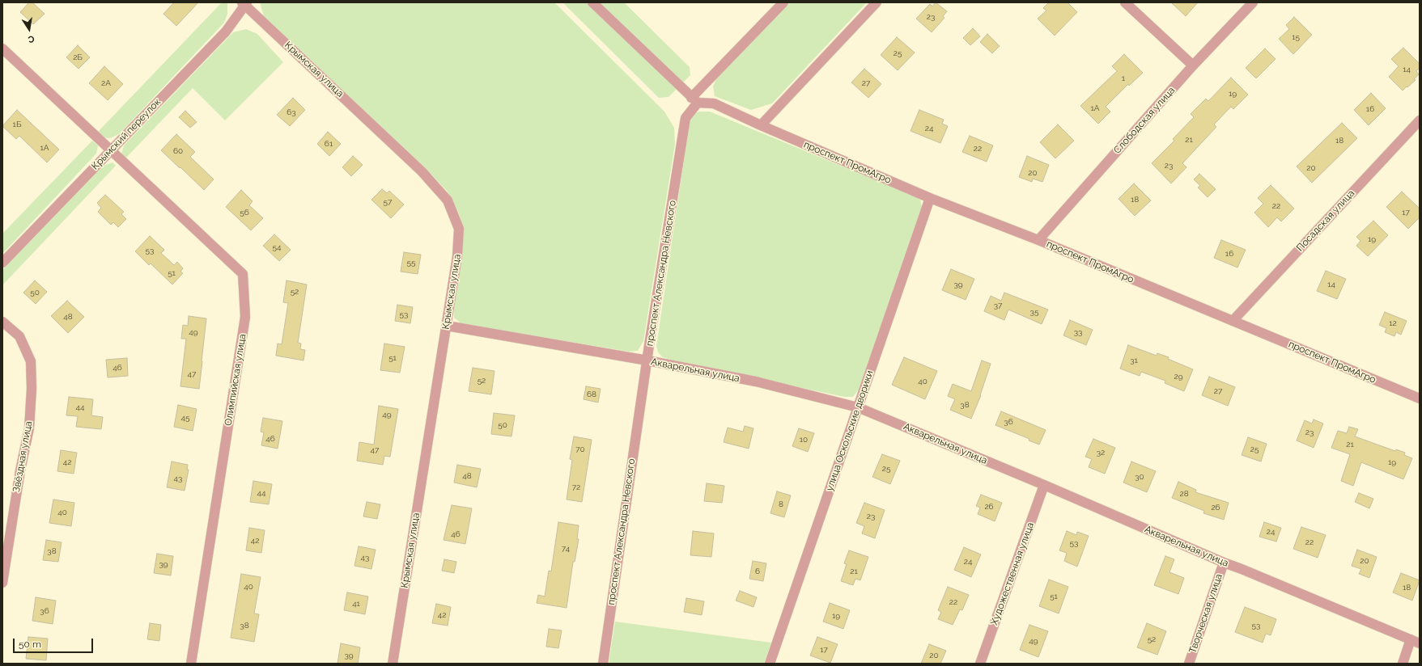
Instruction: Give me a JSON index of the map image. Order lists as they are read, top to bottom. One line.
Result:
{"streets":{"street":["Крымская улица","Слободская улица","Крымский переулок","проспект ПромАгро","Посадская улица","проспект Александра Невского","Акварельная улица","Олимпийская улица","улица Оскольские дворики","Звёздная улица","Художественная улица","Творческая улица"]},"crossings":[["Крымская улица","Крымский переулок"],["Крымская улица","Акварельная улица"],["Слободская улица","проспект ПромАгро"],["Крымский переулок","Олимпийская улица"],["проспект ПромАгро","Посадская улица"],["проспект ПромАгро","проспект Александра Невского"],["проспект ПромАгро","улица Оскольские дворики"],["проспект Александра Невского","Акварельная улица"],["Акварельная улица","улица Оскольские дворики"],["Акварельная улица","Художественная улица"],["Акварельная улица","Творческая улица"]],"house_numbers":["23","15","25","2Б","14","1","2А","27","19","1А","16","63","1Б","24","21","18","61","1А","22","60","23","20","20","18","57","22","56","17","19","54","53","16","55","51","39","14","52","50","37","35","53","48","12","49","33","51","31","46","47","29","52","40","27","68","38","44","49","45","36","50","23","46","10","21","70","25","47","32","42","19","25","48","30","43","72","44","28","8","26","26","40","23","24","46","42","22","53","74","38","43","20","24","39","6","21","40","18","51","22","41","36","42","19","38","53","52","49","17","39","20"],"scale_bar":"50 m","north":"bottom"}
